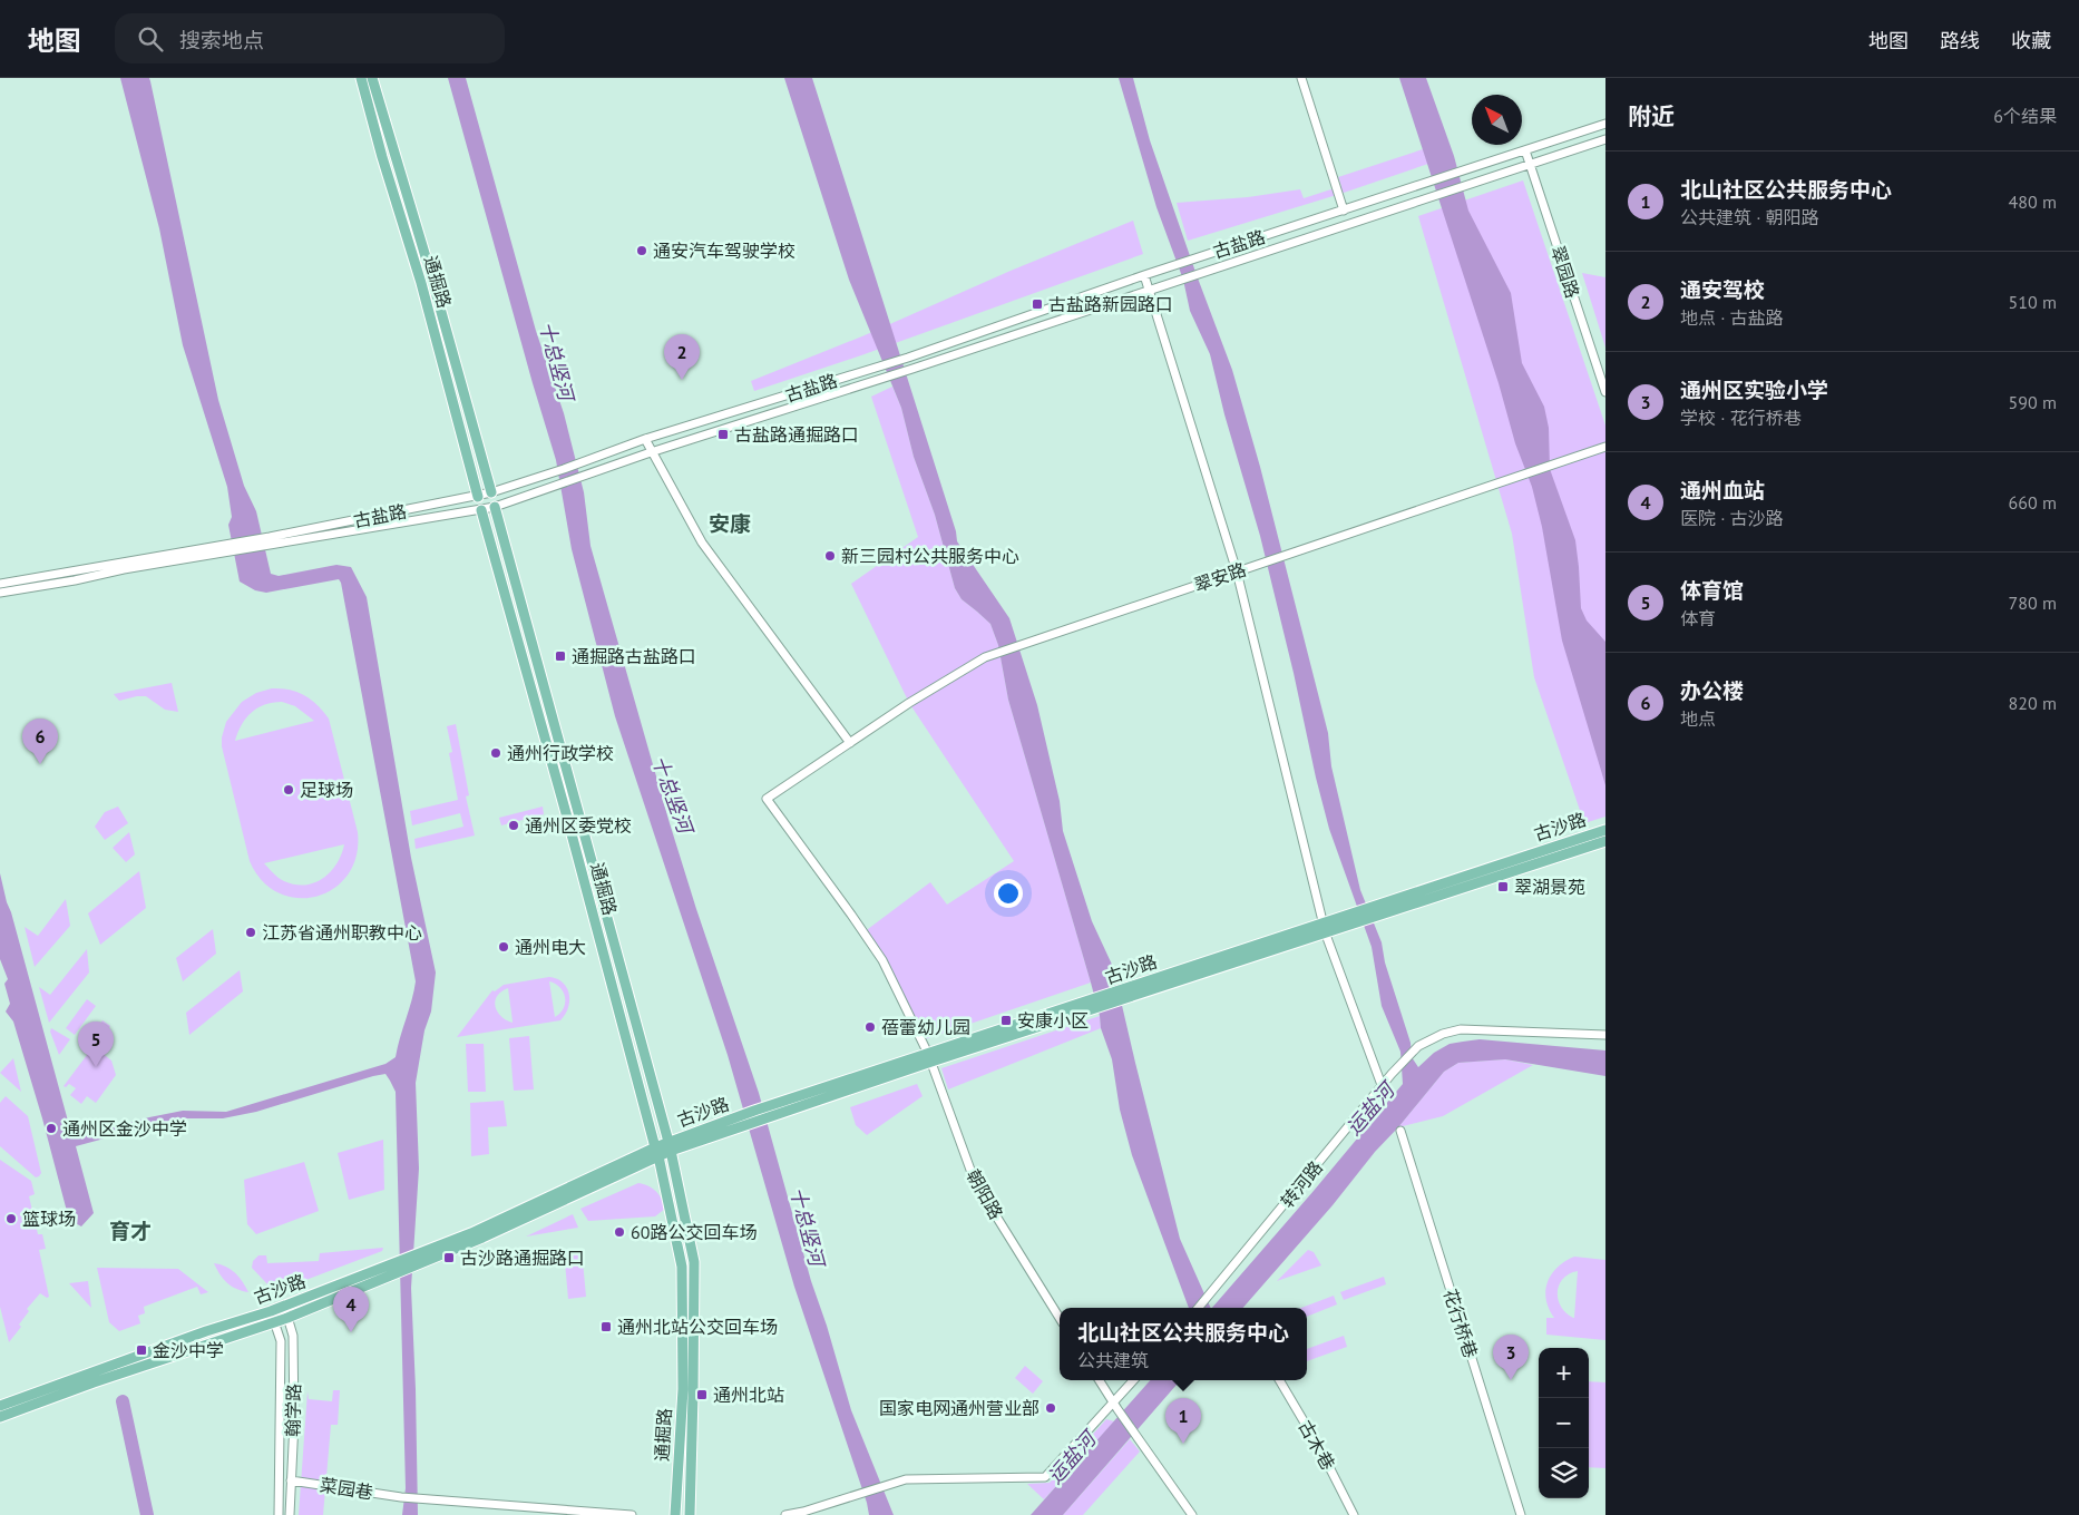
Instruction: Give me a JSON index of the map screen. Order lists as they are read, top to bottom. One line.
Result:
{"streets":{"main road":["通掘路","古沙路"],"street":["古盐路","翠园路","翠安路","转河路","朝阳路","花行桥巷","翰学路","古木巷","菜园巷"]},"crossings":[["古盐路","翠园路"],["古盐路","通掘路"],["通掘路","古沙路"],["翠安路","朝阳路"],["古沙路","朝阳路"],["古沙路","翰学路"],["翰学路","菜园巷"]],"districts":["安康","育才"],"water":["十总竖河","运盐河"],"places":{"other":["通安汽车驾驶学校","新三园村公共服务中心","通州行政学校","足球场","通州区委党校","江苏省通州职教中心","通州电大","蓓蕾幼儿园","通州区金沙中学","篮球场","60路公交回车场","国家电网通州营业部"],"transit":["古盐路新园路口","古盐路通掘路口","通掘路古盐路口","翠湖景苑","安康小区","古沙路通掘路口","通州北站公交回车场","金沙中学","通州北站"]},"north":"top left","page":{"header":"地图","search":"搜索地点","nav":["地图","路线","收藏"],"heading":["附近","6个结果"],"list":[{"mark":"1","name":"北山社区公共服务中心","note":"公共建筑 · 朝阳路","value":"480 m"},{"mark":"2","name":"通安驾校","note":"地点 · 古盐路","value":"510 m"},{"mark":"3","name":"通州区实验小学","note":"学校 · 花行桥巷","value":"590 m"},{"mark":"4","name":"通州血站","note":"医院 · 古沙路","value":"660 m"},{"mark":"5","name":"体育馆","note":"体育","value":"780 m"},{"mark":"6","name":"办公楼","note":"地点","value":"820 m"}],"pins":["2","6","5","4","3","1"],"popup":["北山社区公共服务中心","公共建筑"],"map_buttons":["+","−"]}}
